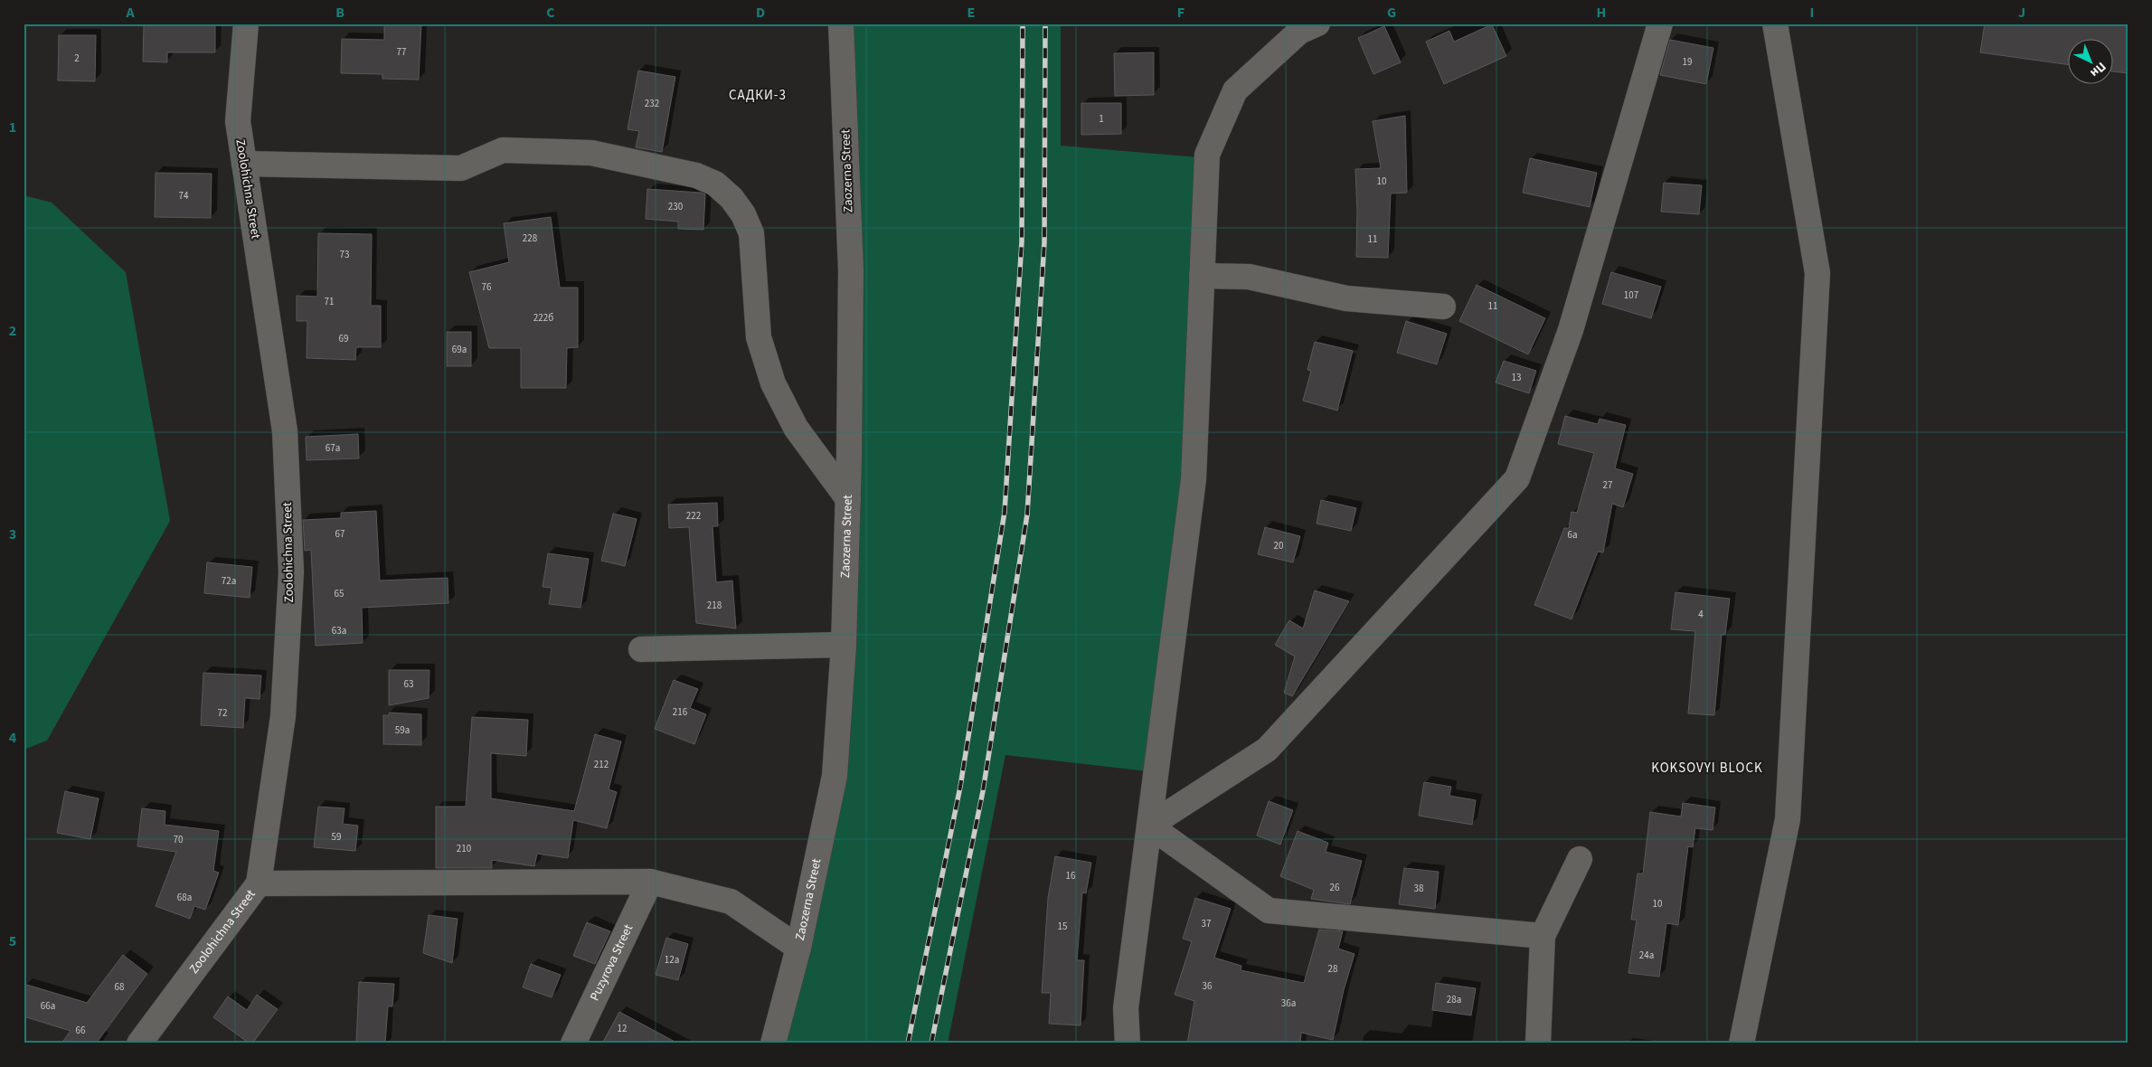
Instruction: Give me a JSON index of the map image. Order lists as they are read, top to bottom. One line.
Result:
{"streets":{"street":["Zaozerna Street","Zoolohichna Street","Puzyrova Street"]},"districts":["САДКИ-3","KOKSOVYI BLOCK"],"house_numbers":["77","2","19","232","1","10","74","230","228","11","73","76","107","71","11","222б","69","69а","13","67а","27","222","67","6а","20","72а","65","218","4","63а","63","216","72","59а","212","59","70","210","16","26","38","68а","10","37","15","24а","12а","28","36","68","28а","36а","66а","12","66"],"north":"bottom right","grid":{"columns":["A","B","C","D","E","F","G","H","I","J"],"rows":["1","2","3","4","5"]}}
